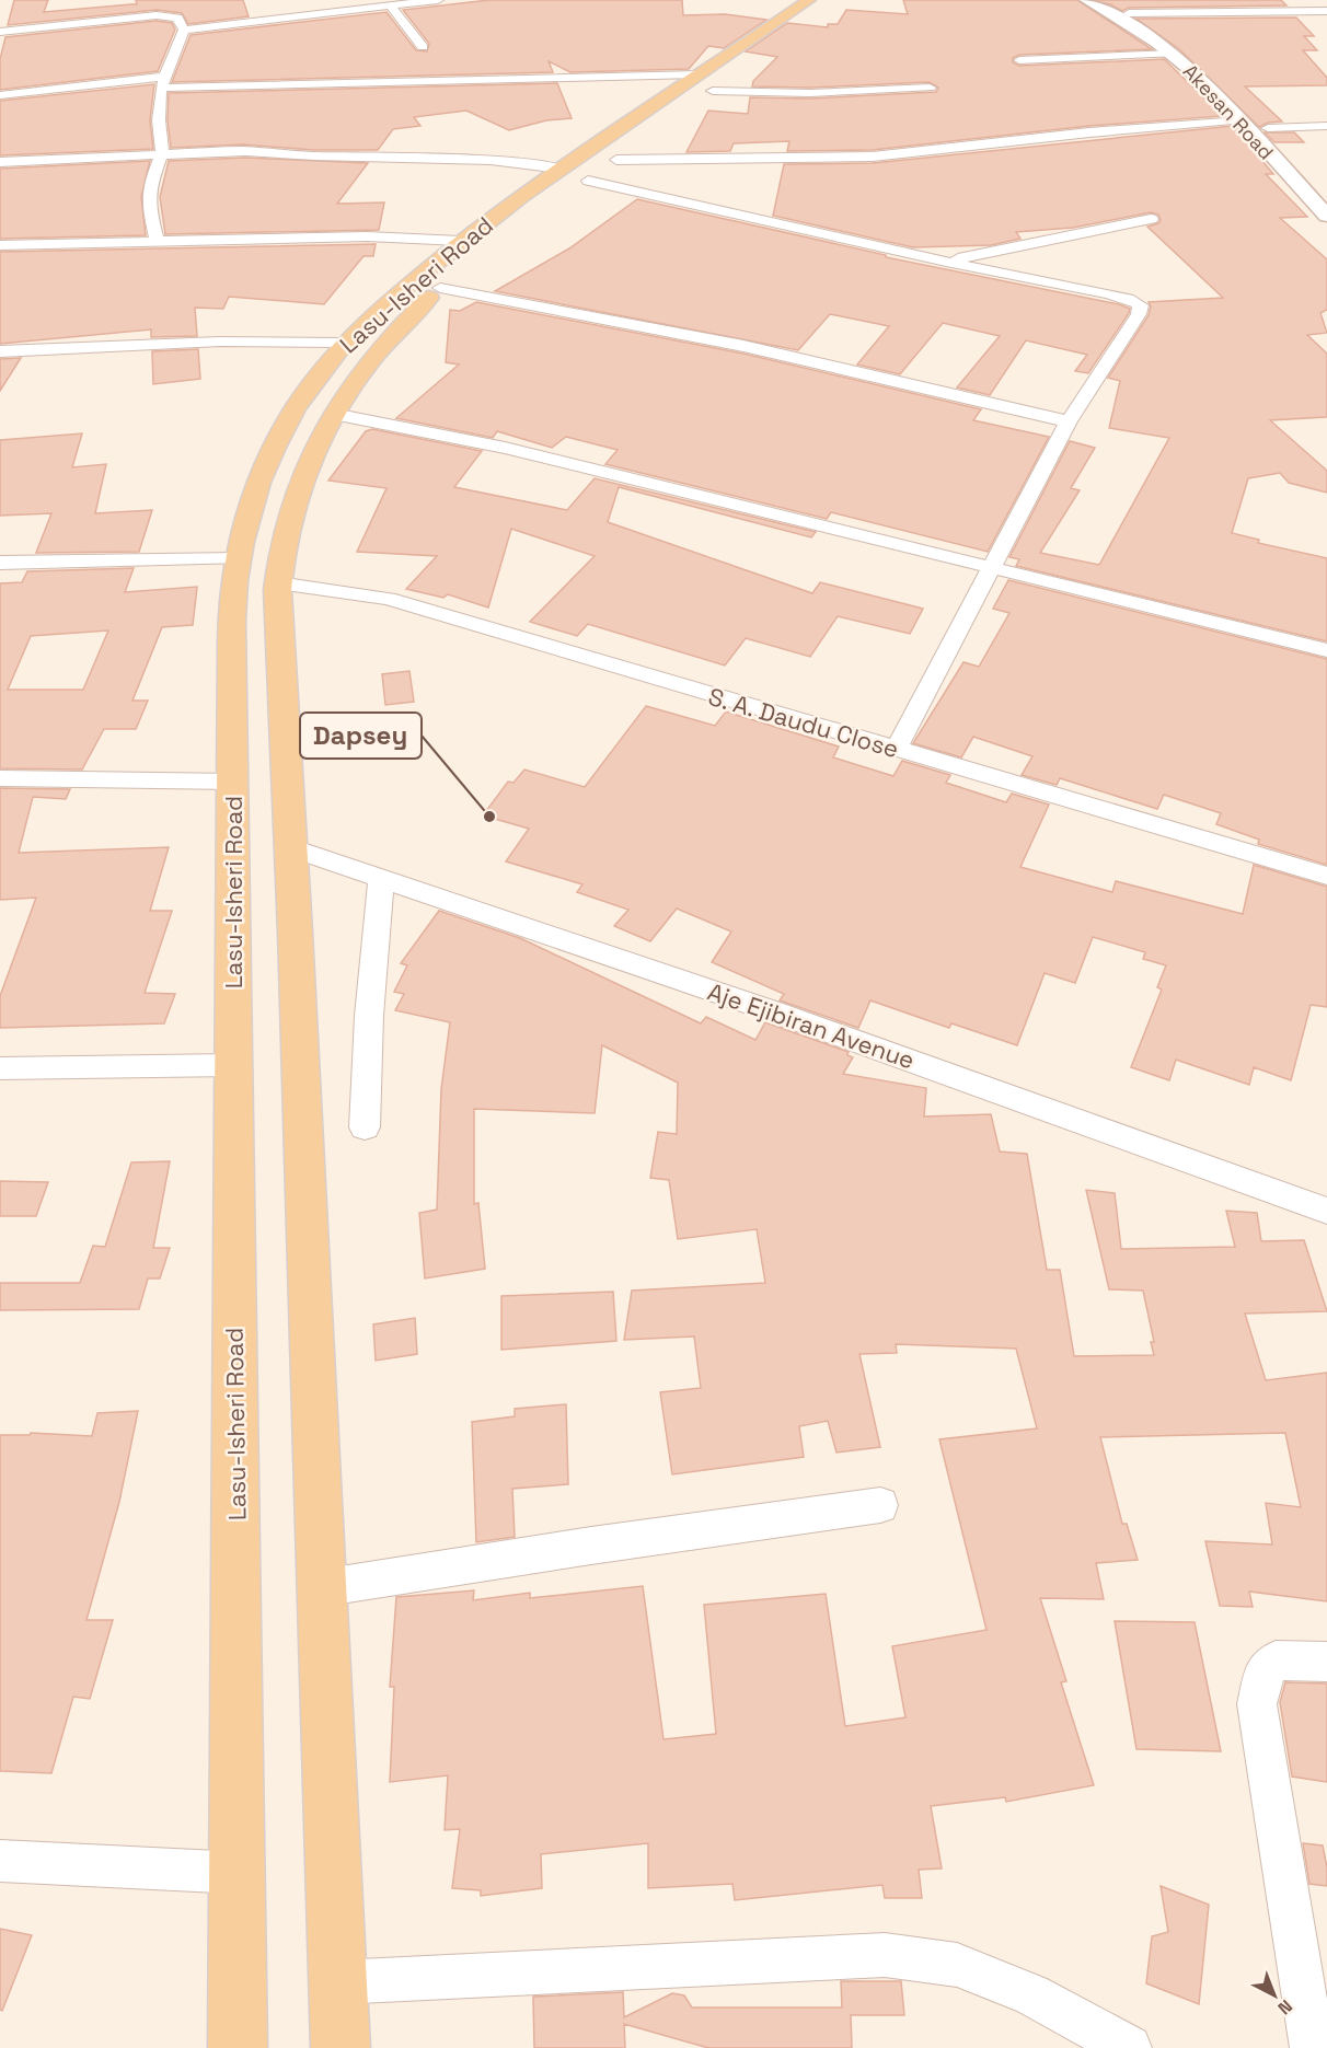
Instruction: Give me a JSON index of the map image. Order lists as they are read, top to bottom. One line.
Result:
{"streets":{"main road":["Lasu-Isheri Road"],"street":["Akesan Road","S. A. Daudu Close","Aje Ejibiran Avenue"]},"crossings":[["Lasu-Isheri Road","S. A. Daudu Close"],["Lasu-Isheri Road","Aje Ejibiran Avenue"]],"places":["Dapsey"],"north":"bottom right"}
